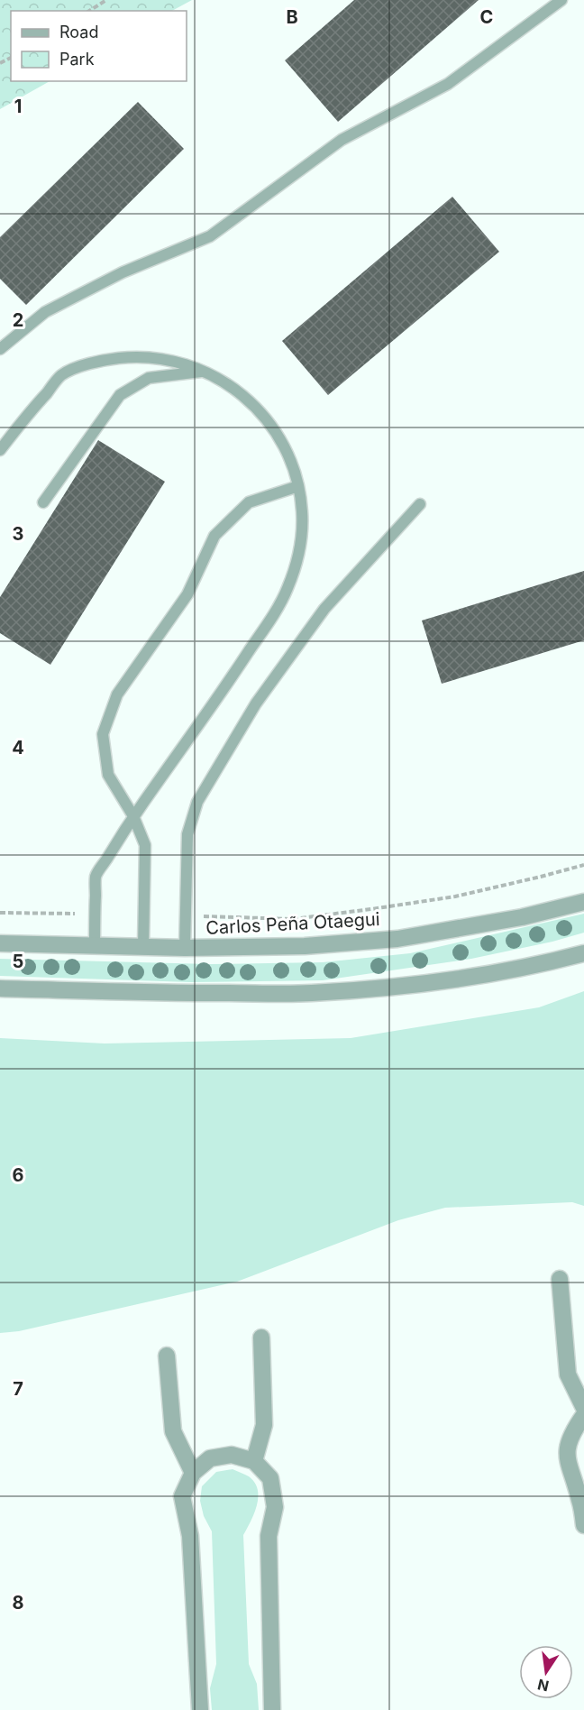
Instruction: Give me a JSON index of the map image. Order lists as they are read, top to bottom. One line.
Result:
{"streets":{"street":["Carlos Peña Otaegui"]},"legend":["Road","Park"],"north":"bottom","grid":{"columns":["B","C"],"rows":["1","2","3","4","5","6","7","8"]}}
